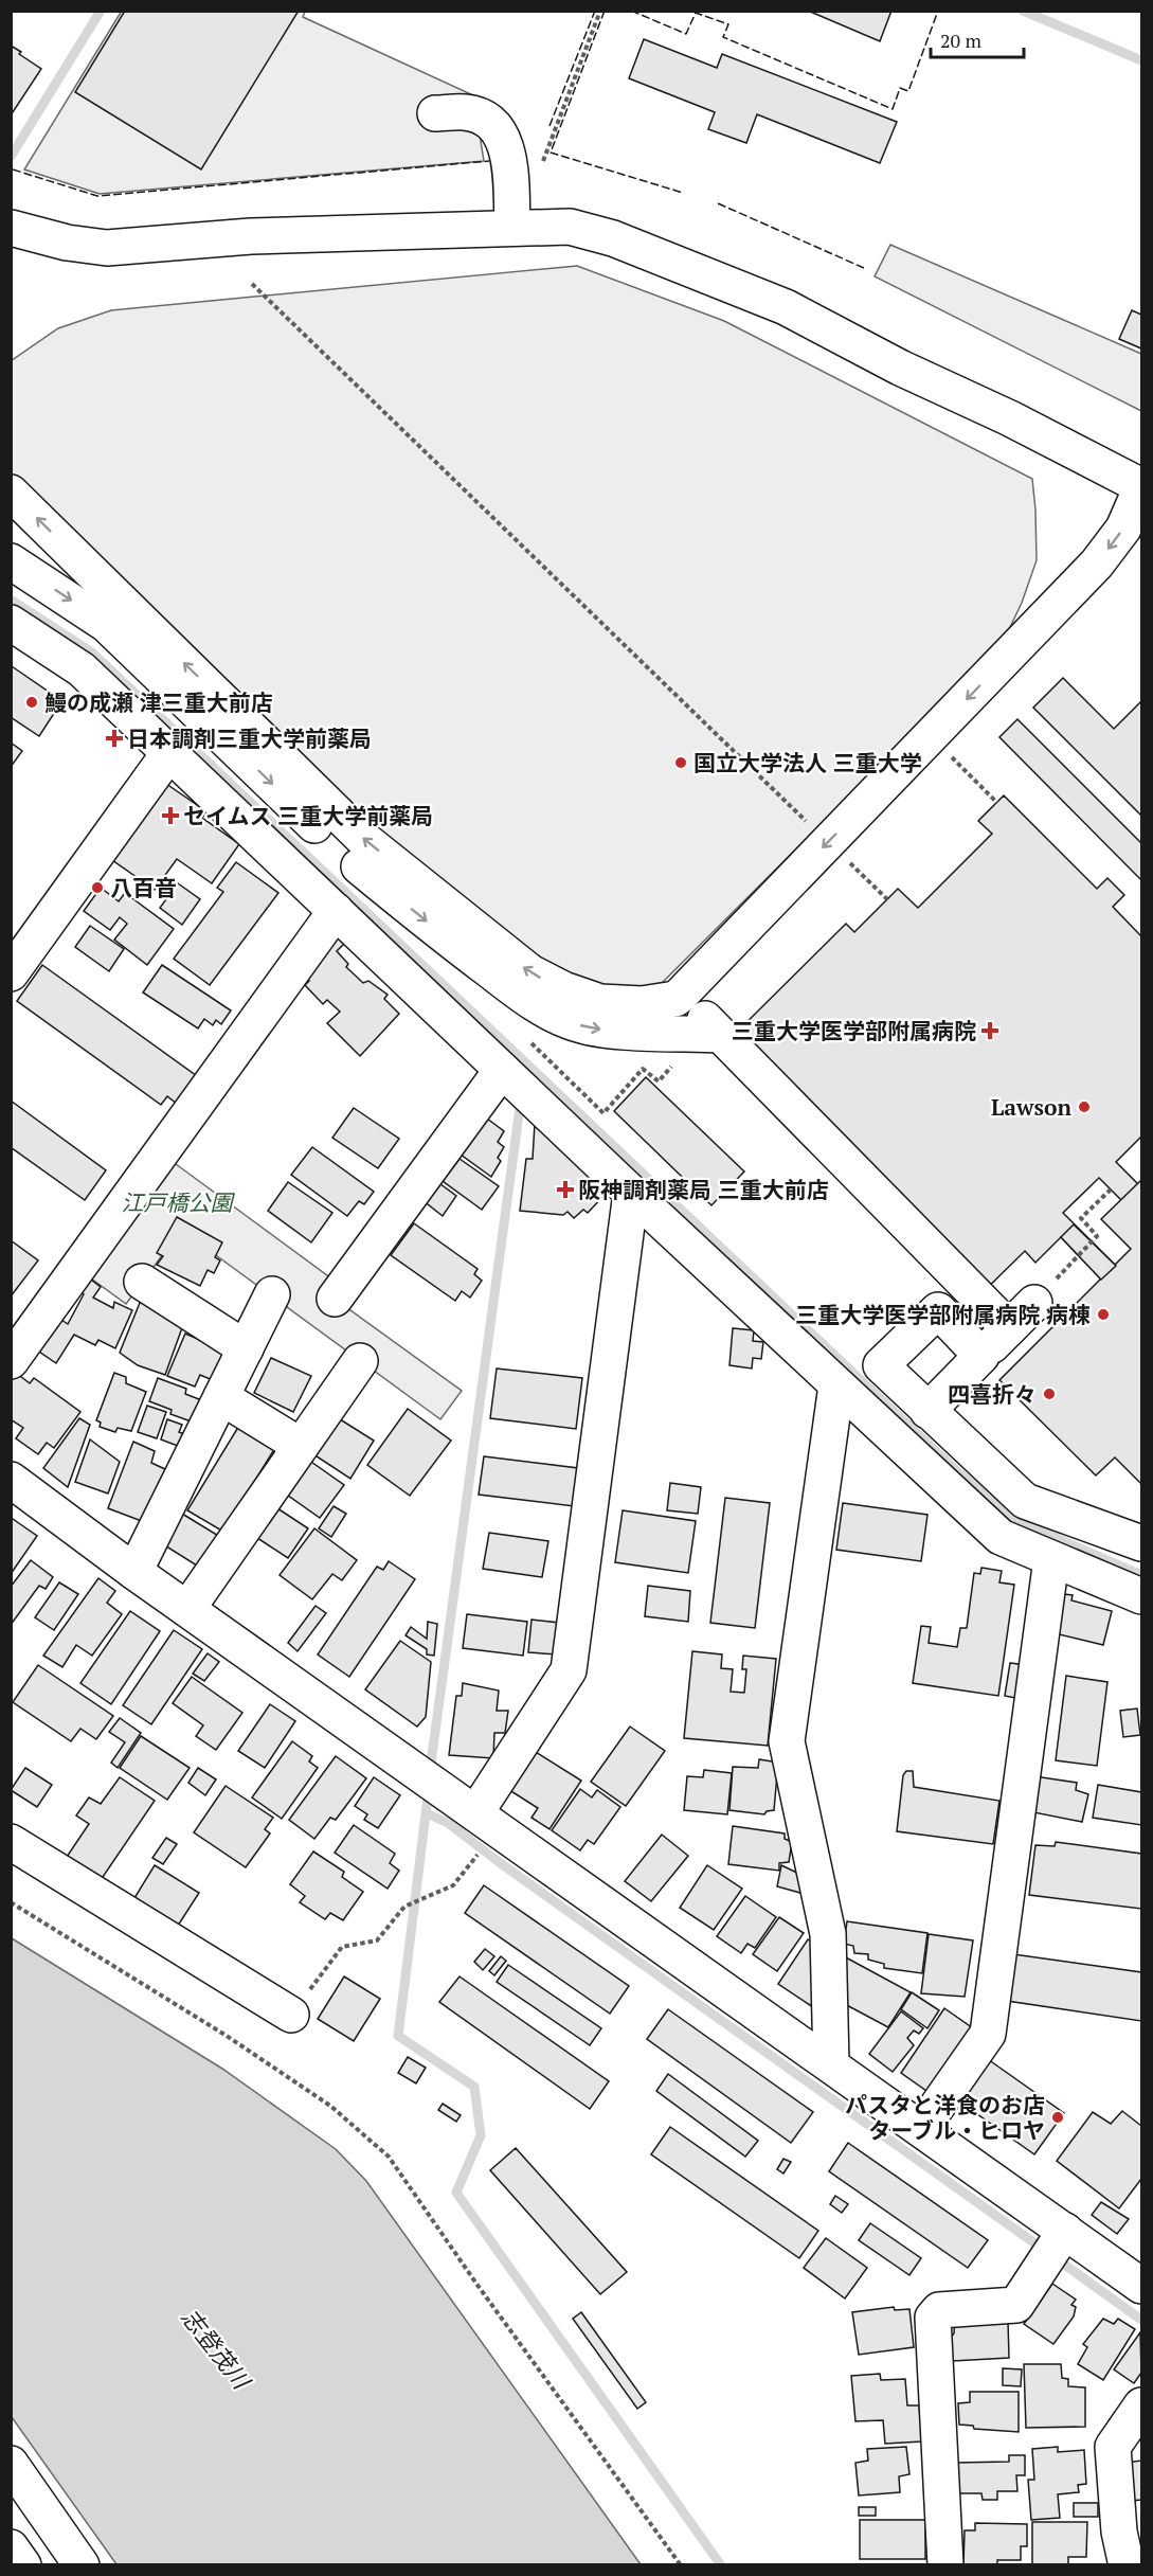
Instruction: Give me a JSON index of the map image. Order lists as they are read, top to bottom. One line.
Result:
{"water":["志登茂川"],"parks":["江戸橋公園"],"places":{"other":["鰻の成瀬 津三重大前店","国立大学法人 三重大学","八百音","Lawson","三重大学医学部附属病院 病棟","四喜折々","パスタと洋食のお店 ターブル・ヒロヤ"],"health":["日本調剤三重大学前薬局","セイムス 三重大学前薬局","三重大学医学部附属病院","阪神調剤薬局 三重大前店"]},"scale_bar":"20 m"}
